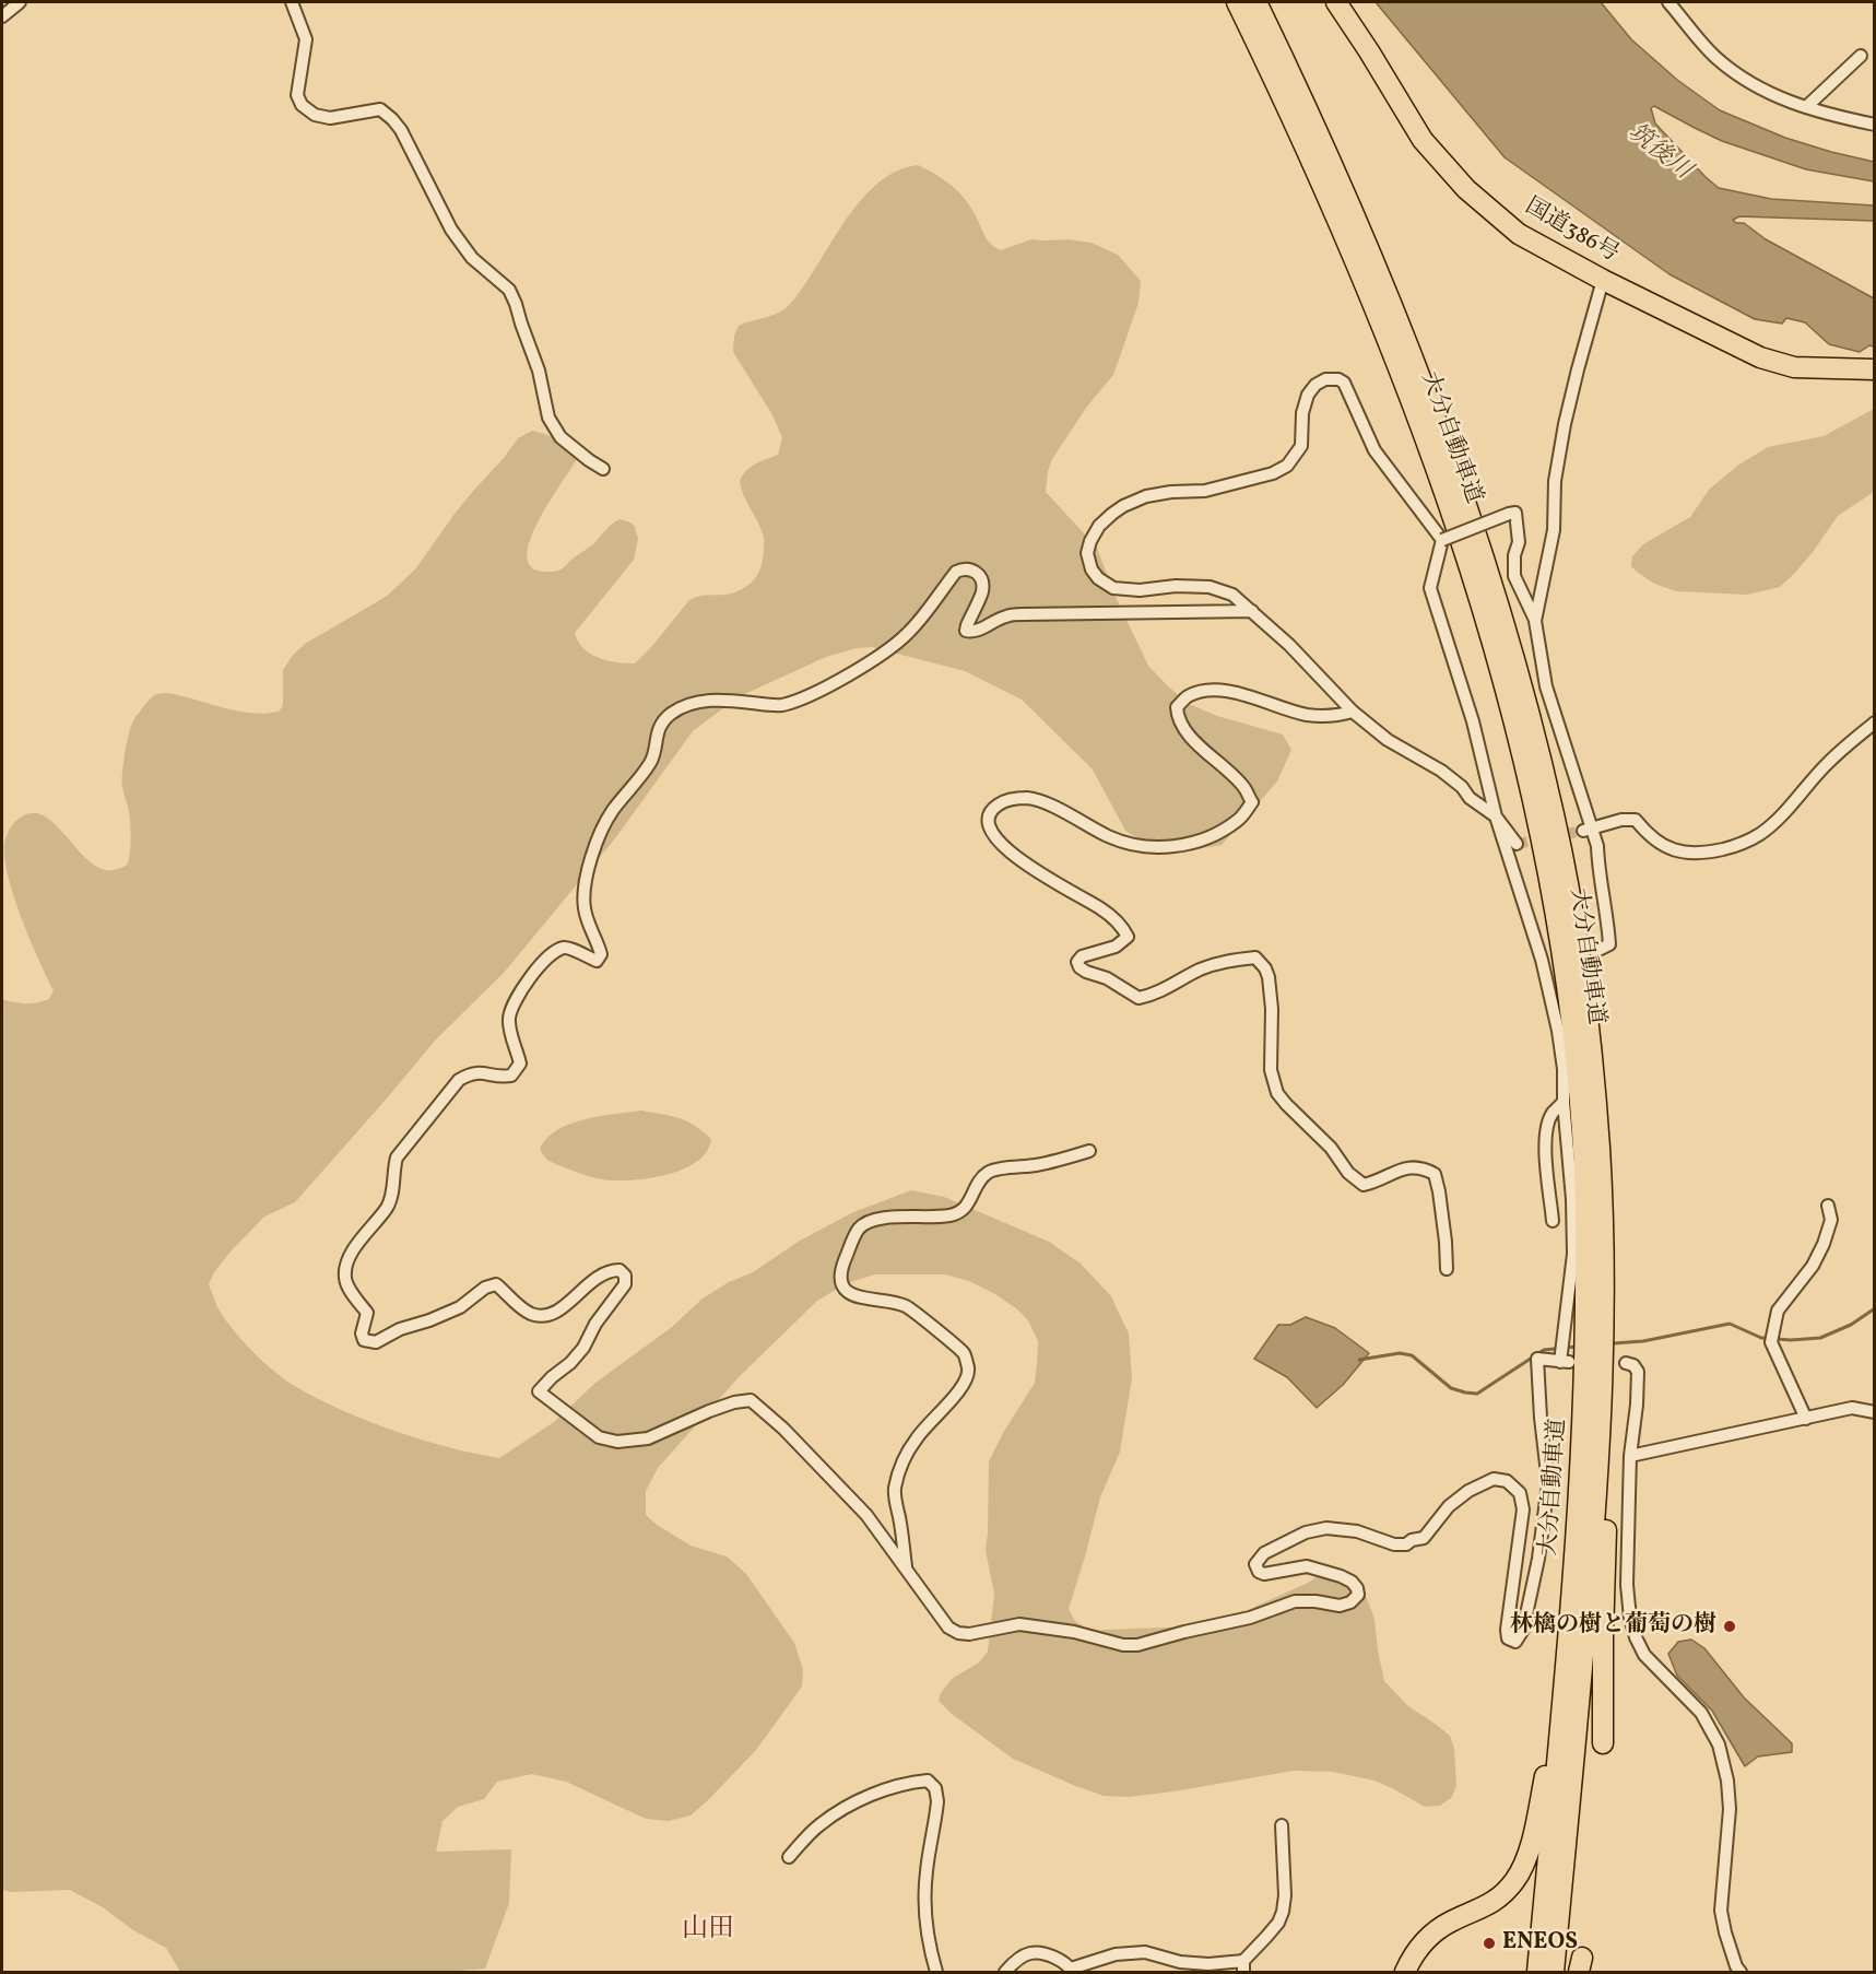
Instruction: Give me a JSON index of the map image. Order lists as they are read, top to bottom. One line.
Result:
{"streets":{"highway":["国道386号","大分自動車道"]},"districts":["山田"],"water":["筑後川"],"places":["林檎の樹と葡萄の樹","ENEOS"]}
